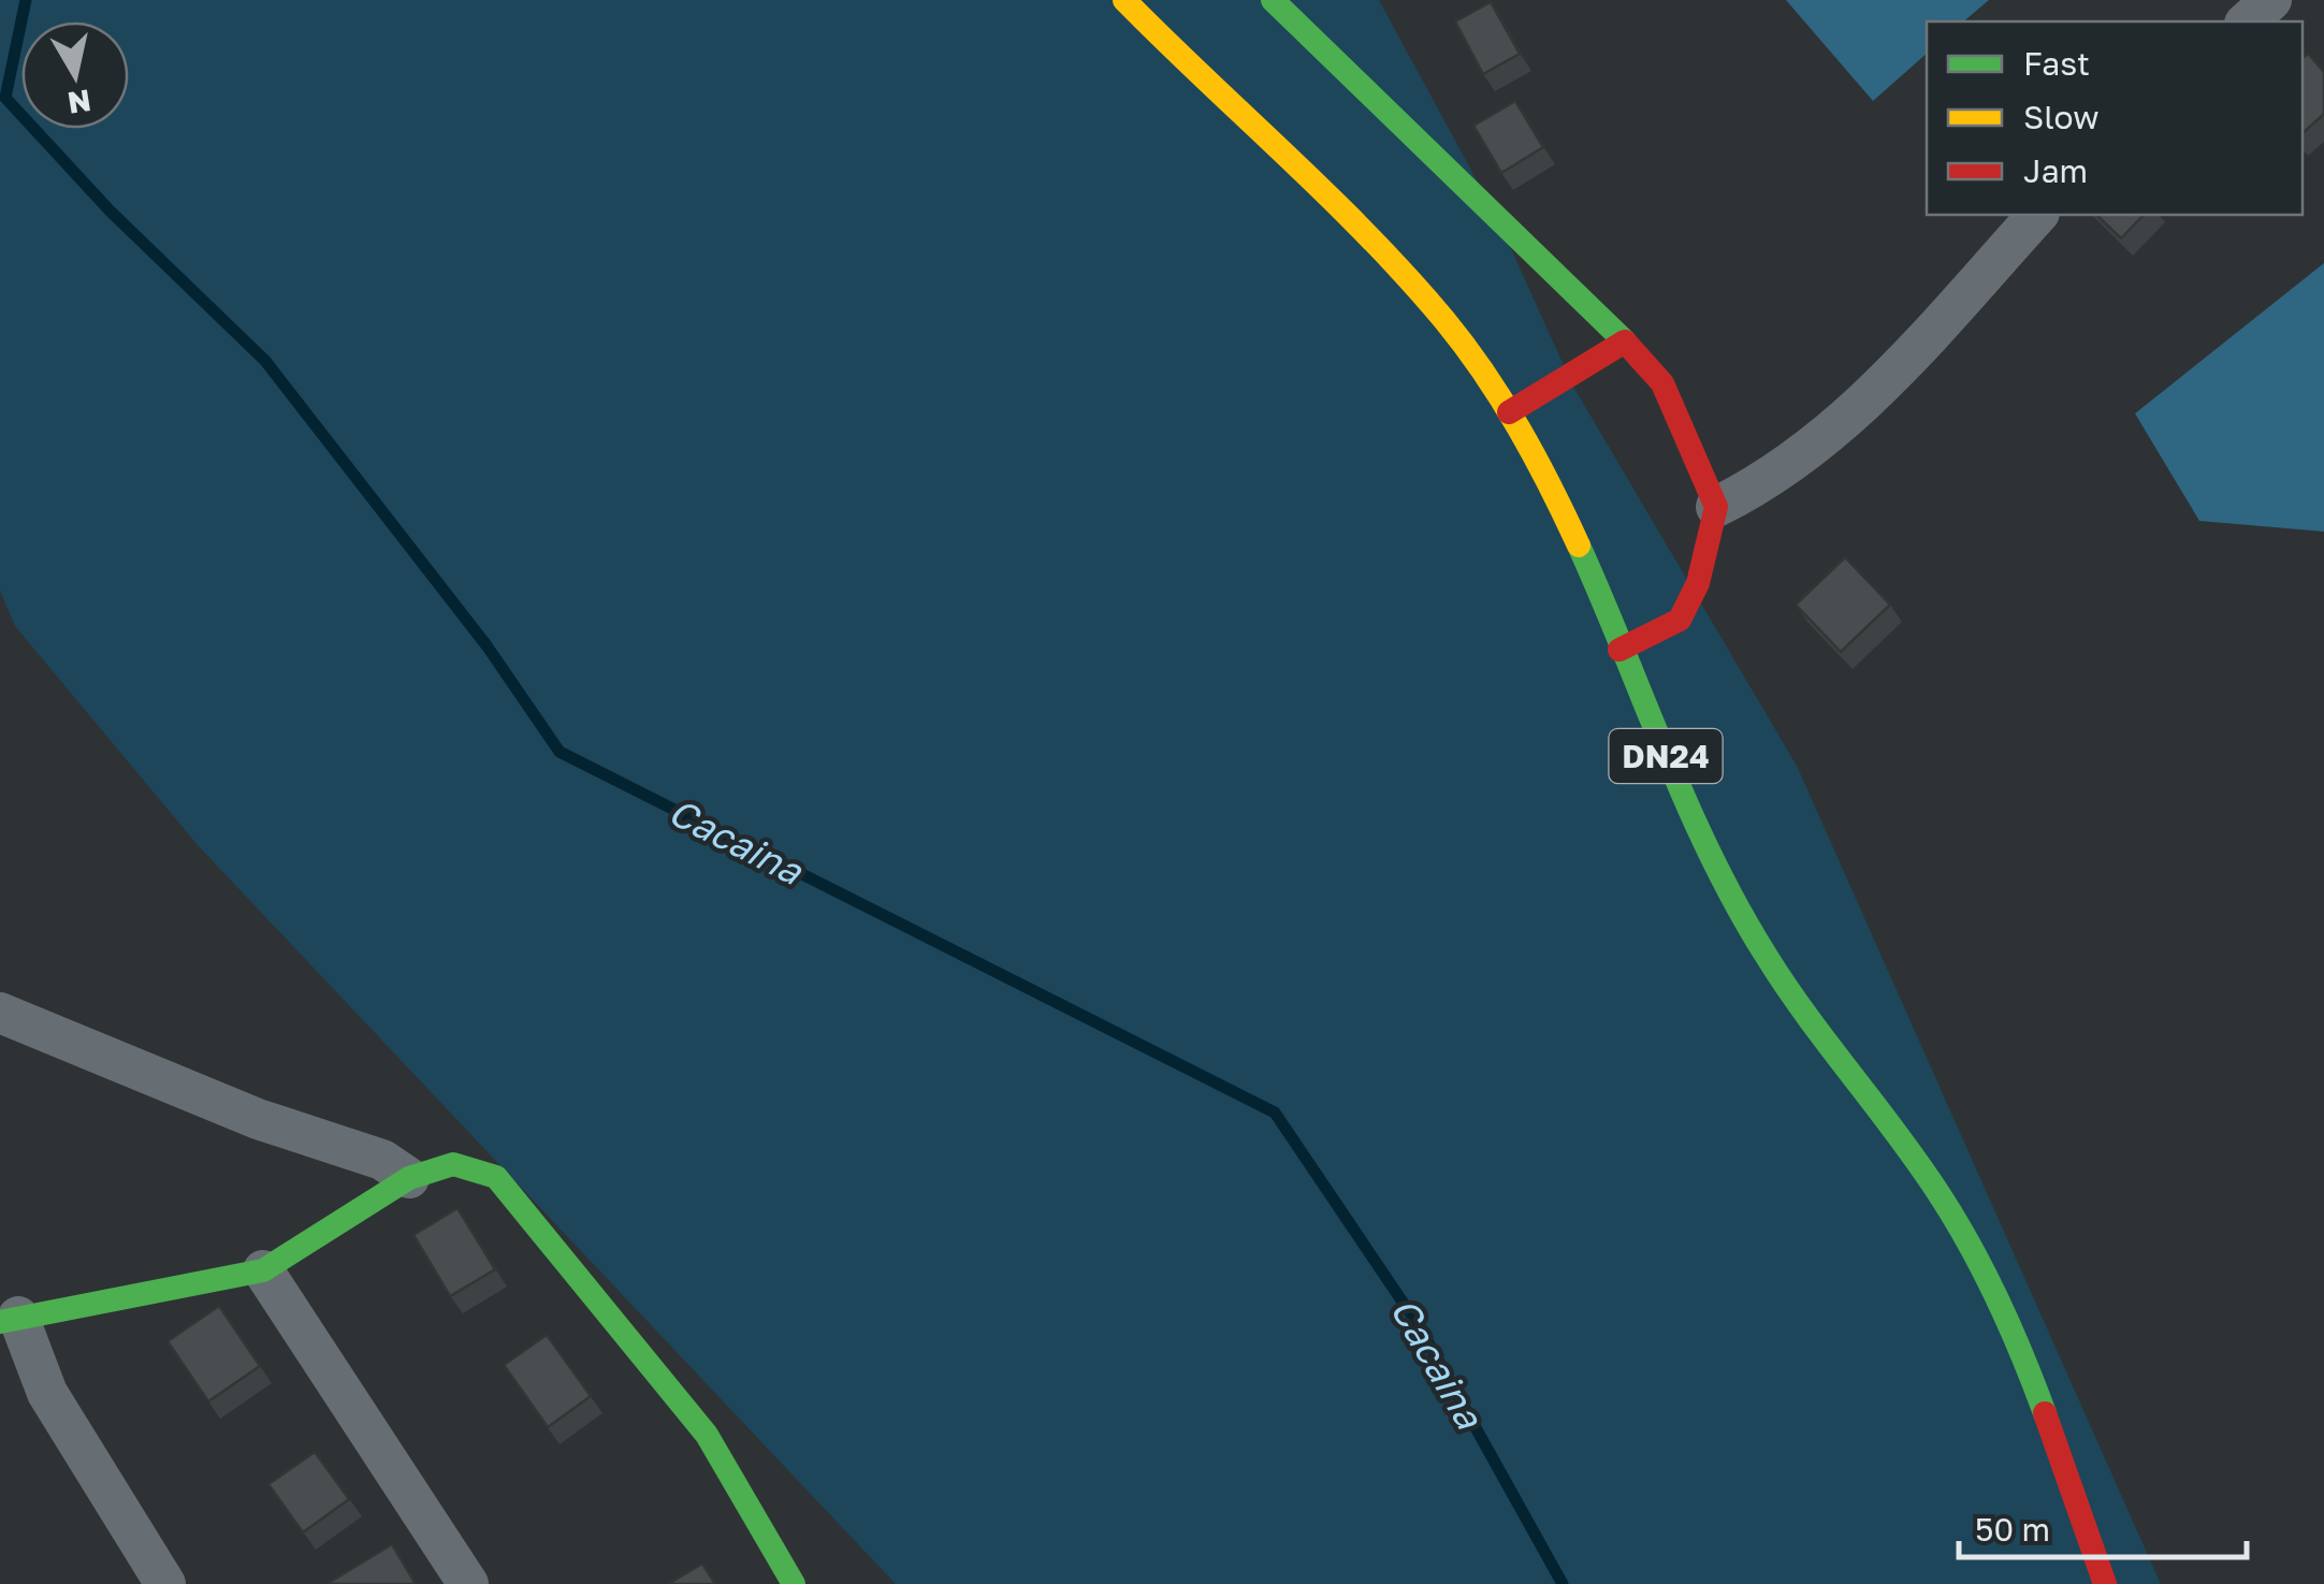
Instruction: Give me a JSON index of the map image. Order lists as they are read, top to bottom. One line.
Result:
{"streets":{"main road":["DN24"]},"water":["Cacaina"],"legend":["Fast","Slow","Jam"],"scale_bar":"50 m","north":"bottom"}
